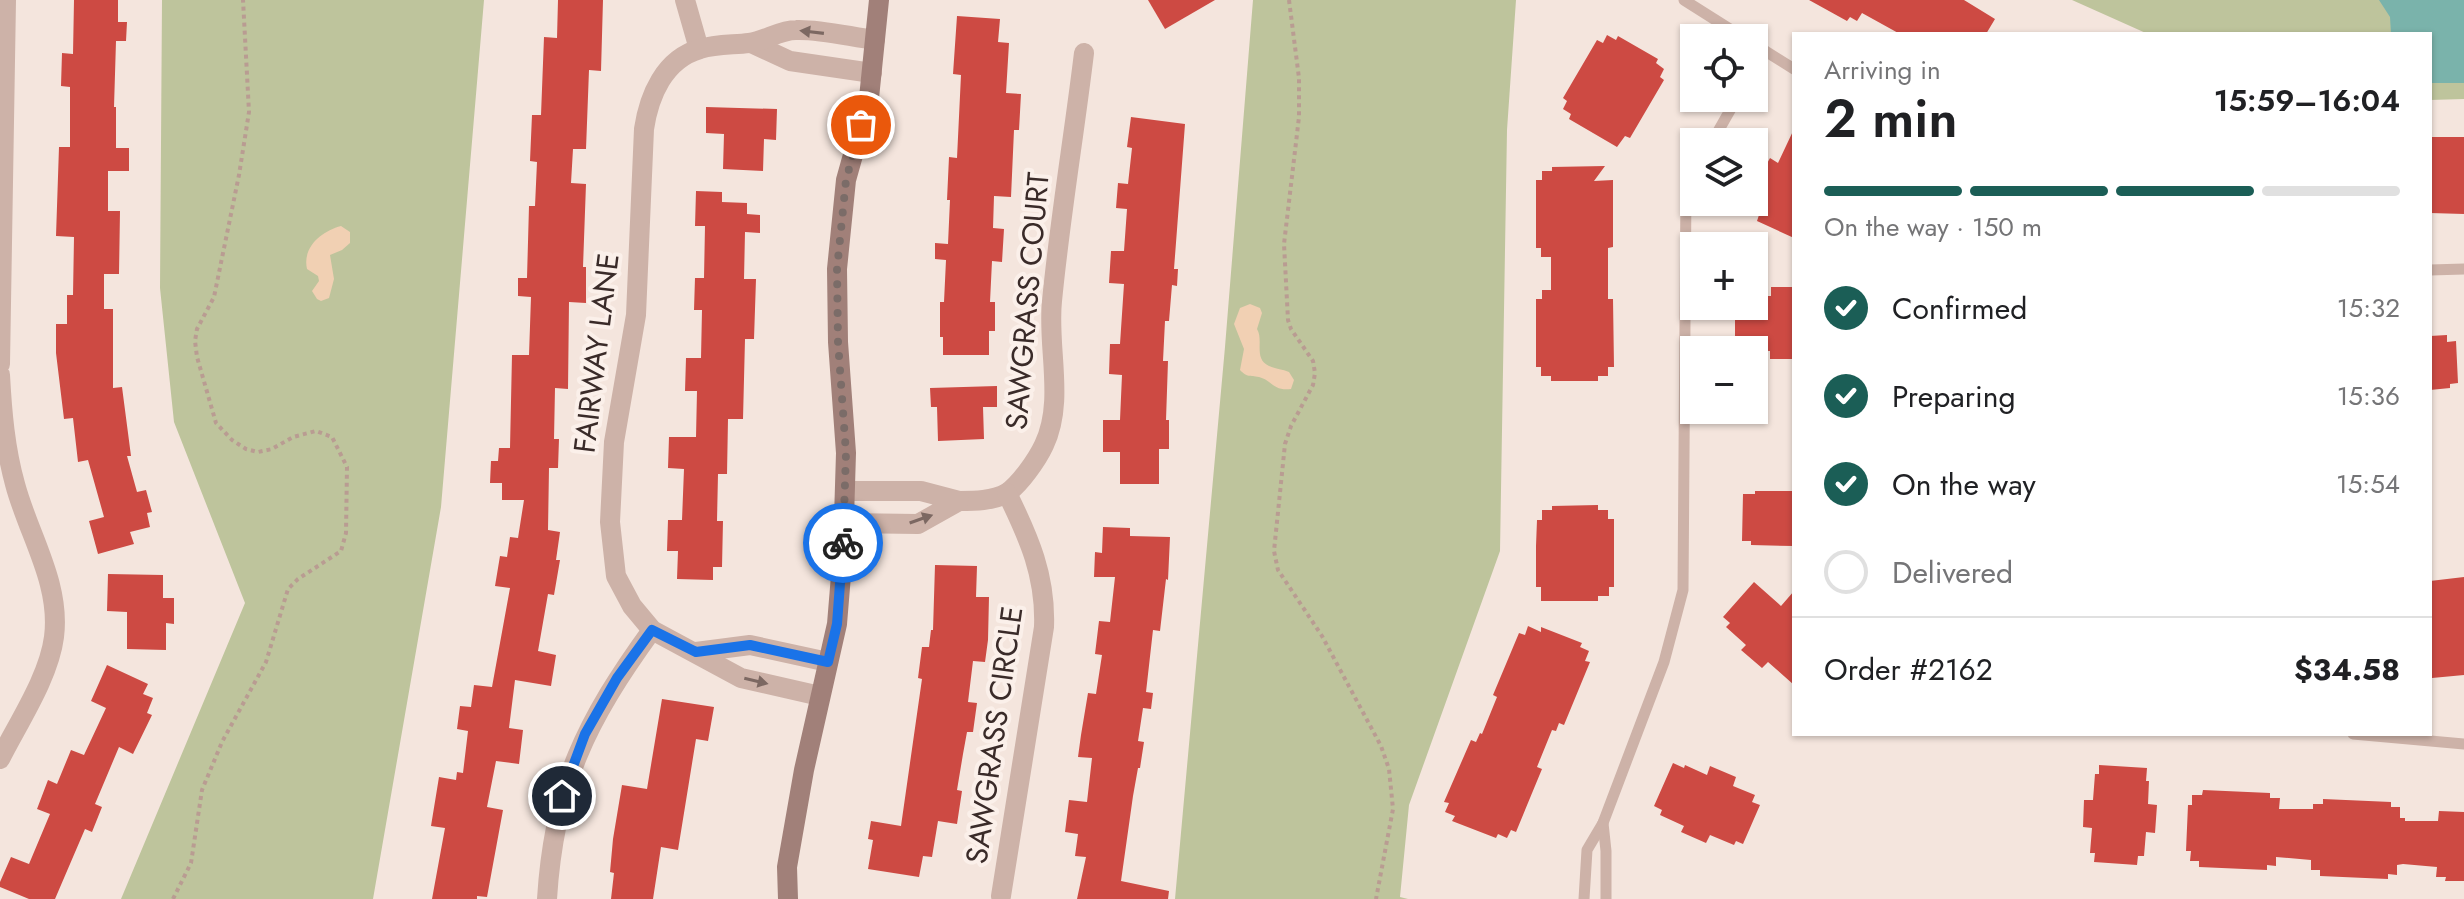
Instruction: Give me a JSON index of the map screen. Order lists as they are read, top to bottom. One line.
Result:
{"streets":{"street":["SAWGRASS COURT","FAIRWAY LANE","SAWGRASS CIRCLE"]},"crossings":[["SAWGRASS COURT","SAWGRASS CIRCLE"]],"page":{"map_buttons":["+","−"],"heading":["2 min","Arriving in","15:59–16:04"],"panel":["Order #2162","$34.58"],"bar":"On the way · 150 m","list":[["Confirmed","15:32"],["Preparing","15:36"],["On the way","15:54"],"Delivered"]}}
